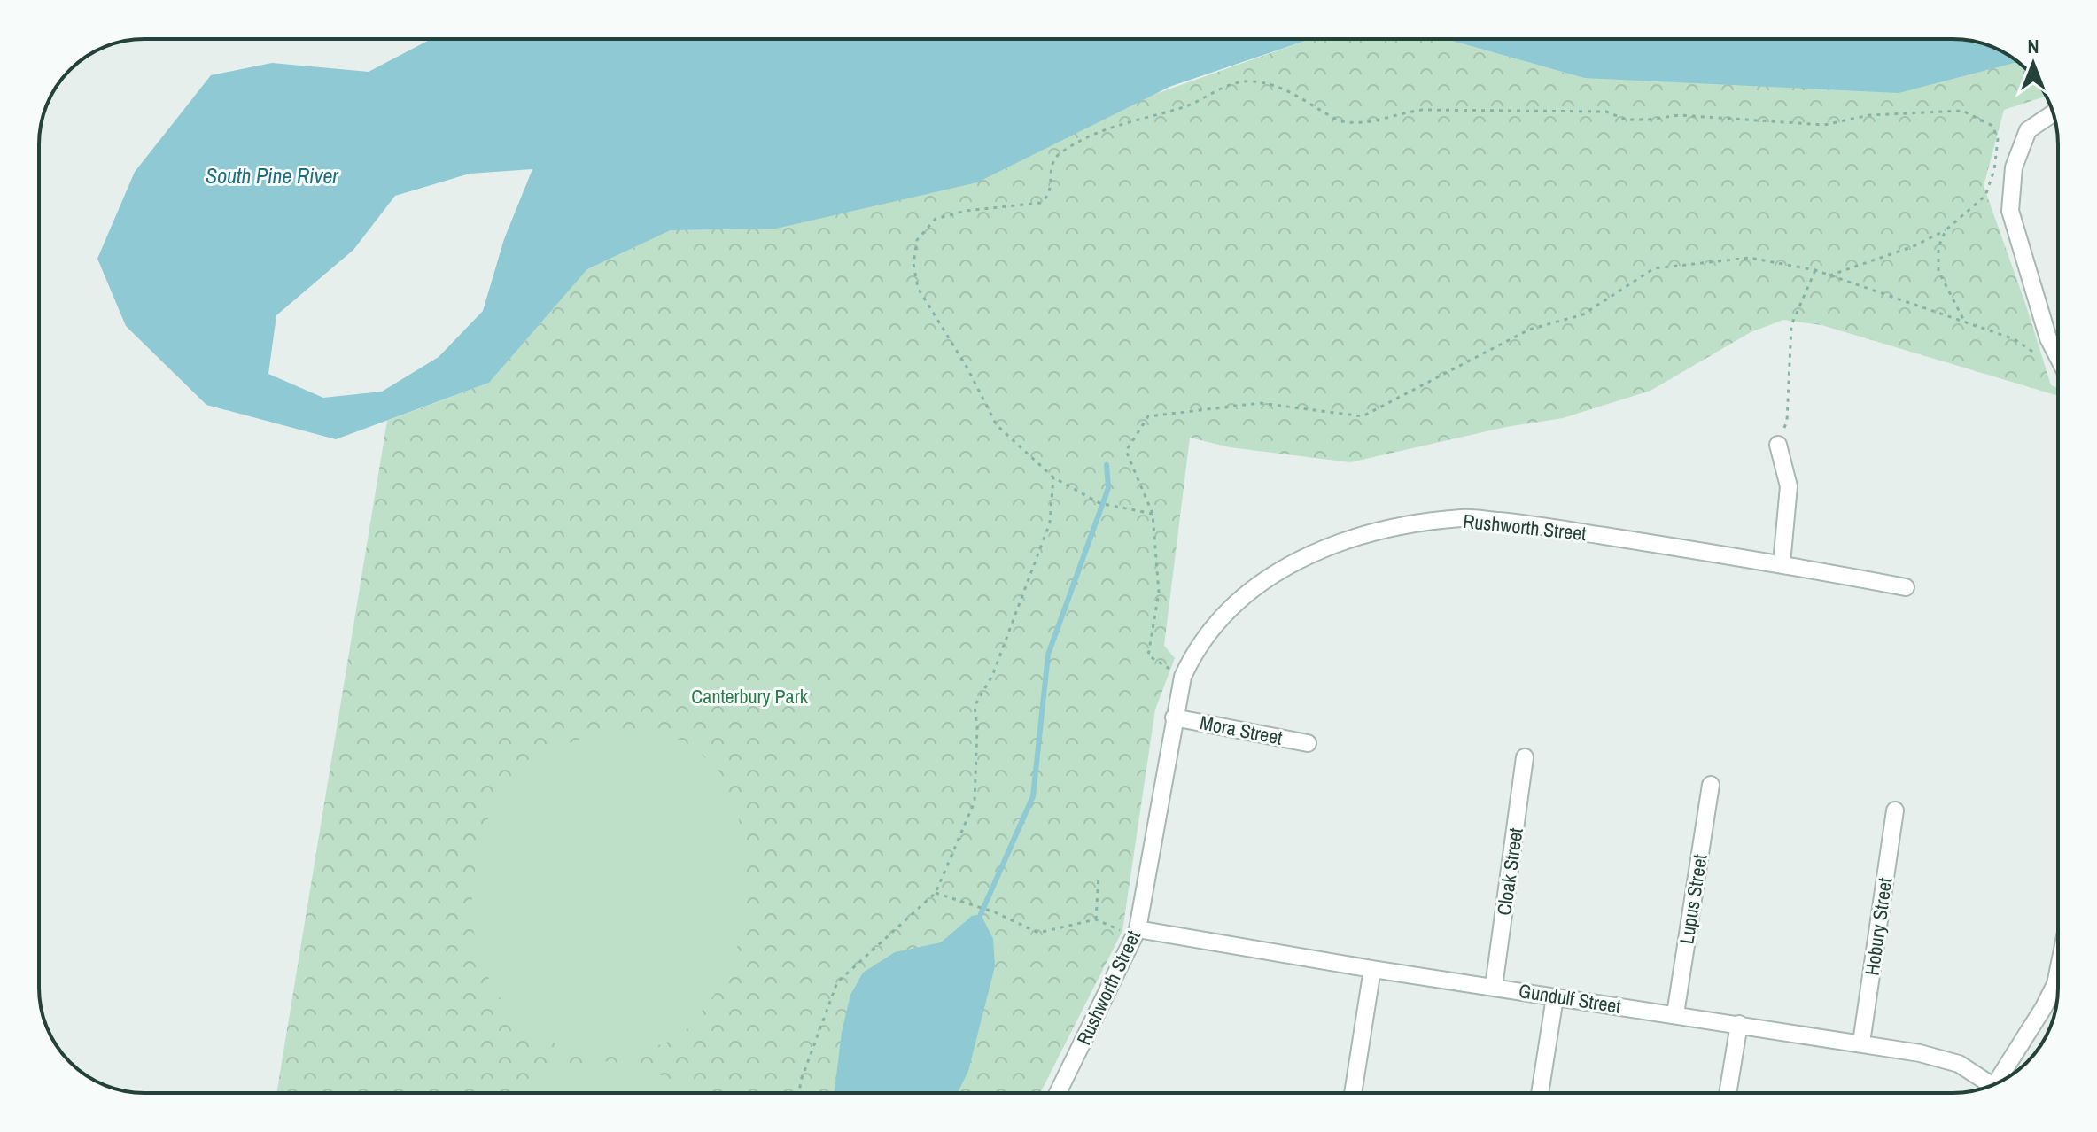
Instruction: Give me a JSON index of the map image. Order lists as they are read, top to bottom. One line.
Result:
{"streets":{"street":["Rushworth Street","Mora Street","Cloak Street","Lupus Street","Hobury Street","Gundulf Street"]},"crossings":[["Rushworth Street","Mora Street"],["Rushworth Street","Gundulf Street"],["Cloak Street","Gundulf Street"],["Lupus Street","Gundulf Street"],["Hobury Street","Gundulf Street"]],"water":["South Pine River"],"parks":["Canterbury Park"],"north":"top"}
